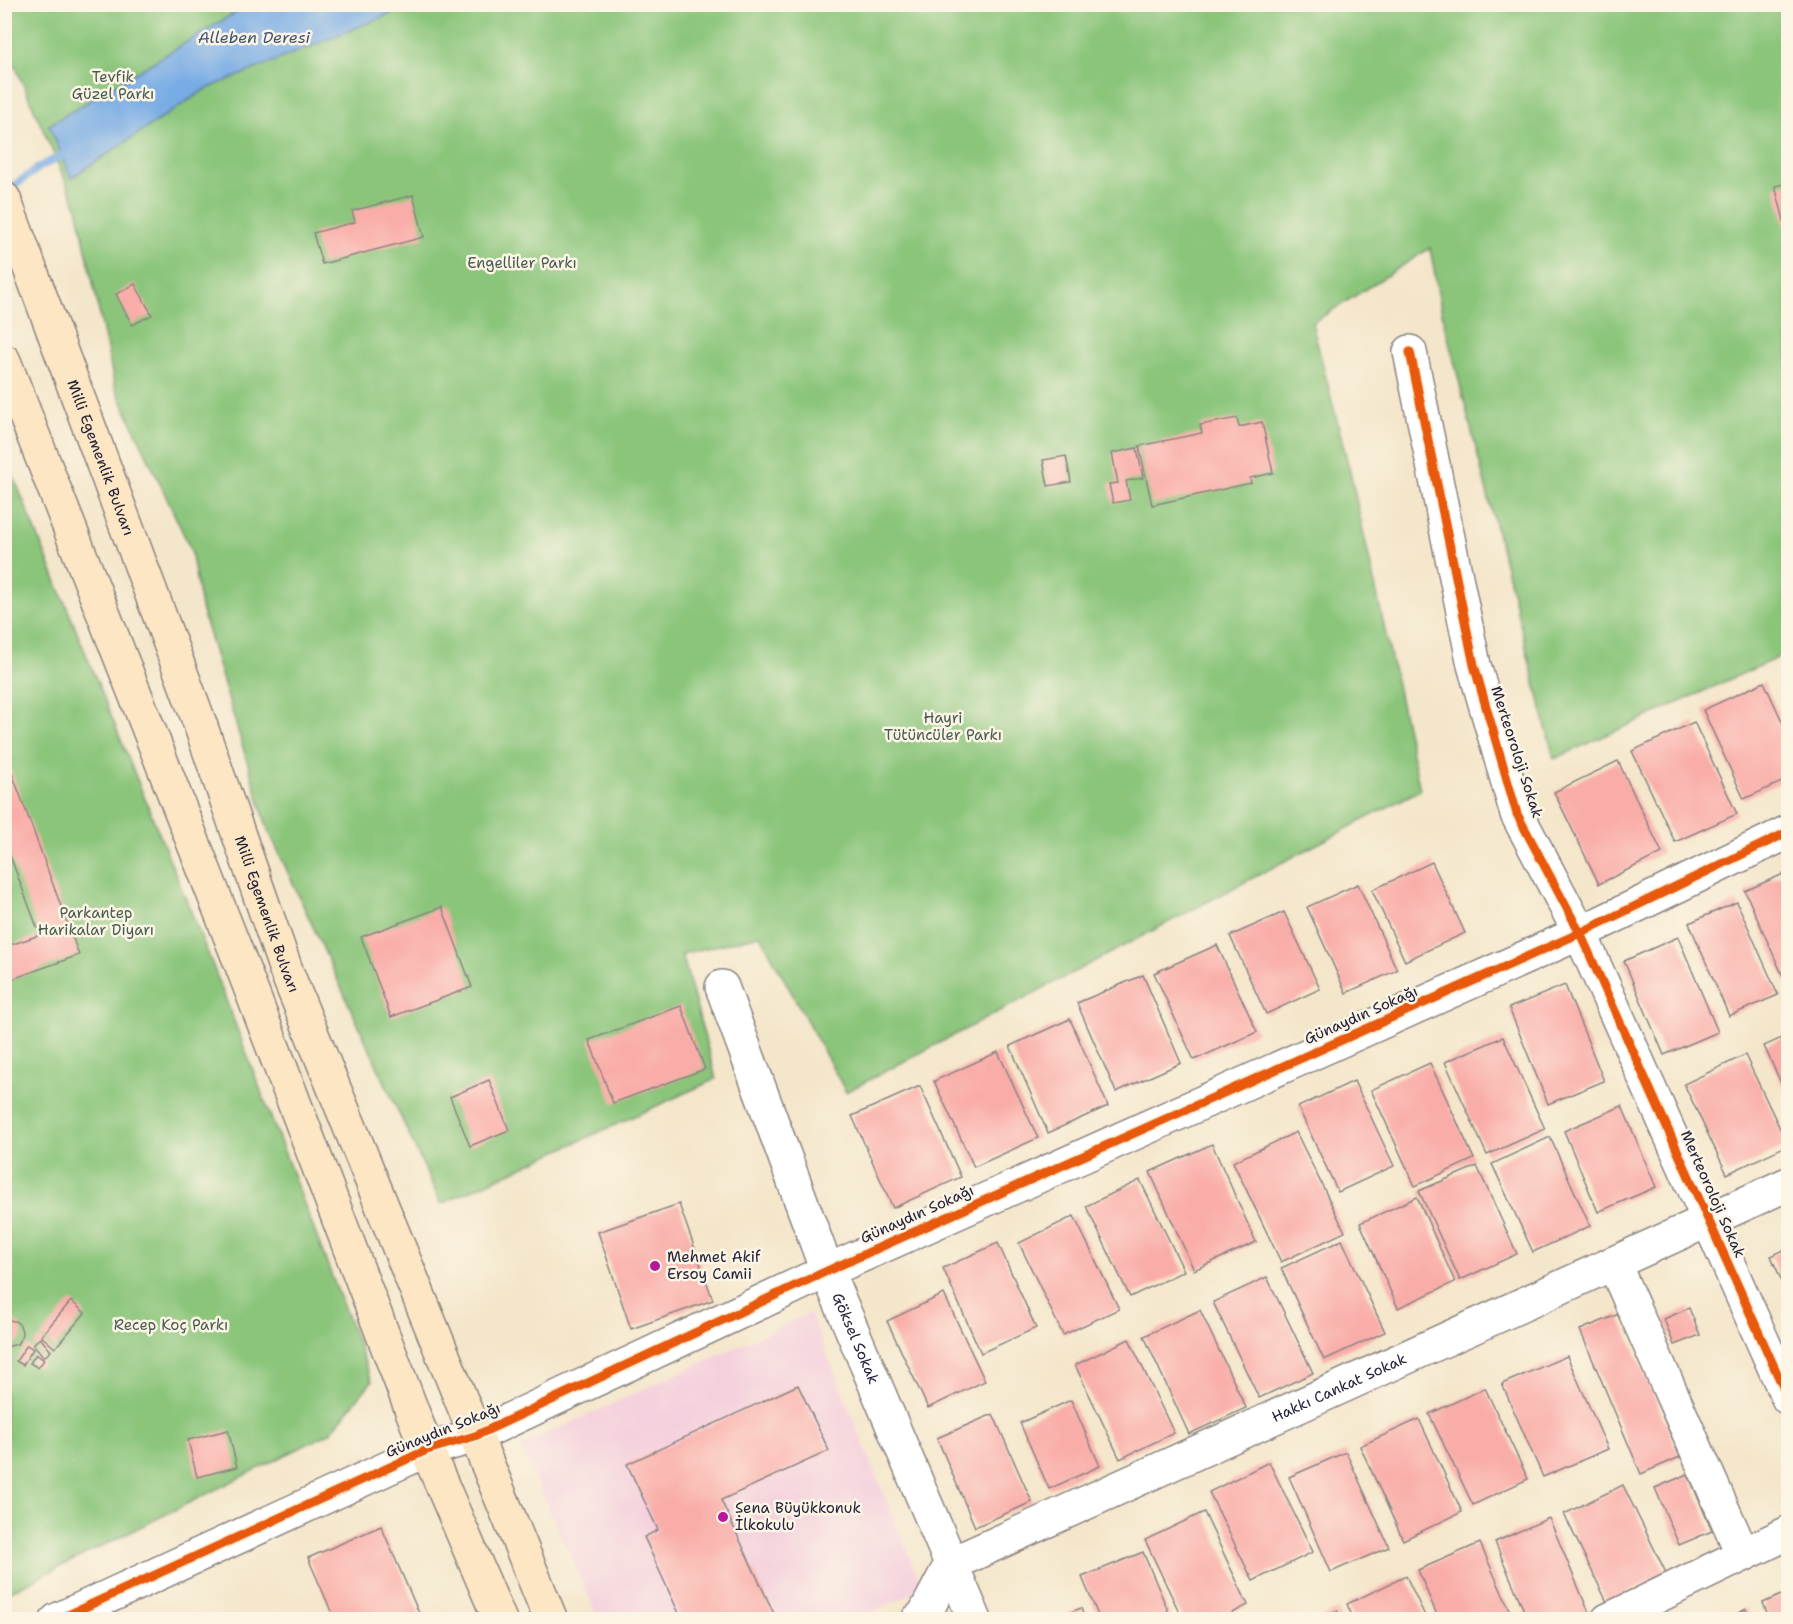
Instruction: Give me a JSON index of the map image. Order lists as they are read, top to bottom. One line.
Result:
{"streets":{"main road":["Milli Egemenlik Bulvarı"],"street":["Merteoroloji Sokak","Günaydın Sokağı","Göksel Sokak","Hakkı Cankat Sokak"]},"crossings":[["Milli Egemenlik Bulvarı","Günaydın Sokağı"],["Merteoroloji Sokak","Günaydın Sokağı"],["Merteoroloji Sokak","Hakkı Cankat Sokak"],["Günaydın Sokağı","Göksel Sokak"],["Göksel Sokak","Hakkı Cankat Sokak"]],"water":["Alleben Deresi"],"parks":["Tevfik Güzel Parkı","Engelliler Parkı","Hayri Tütüncüler Parkı","Parkantep Harikalar Diyarı","Recep Koç Parkı"],"places":["Mehmet Akif Ersoy Camii","Sena Büyükkonuk İlkokulu"]}
